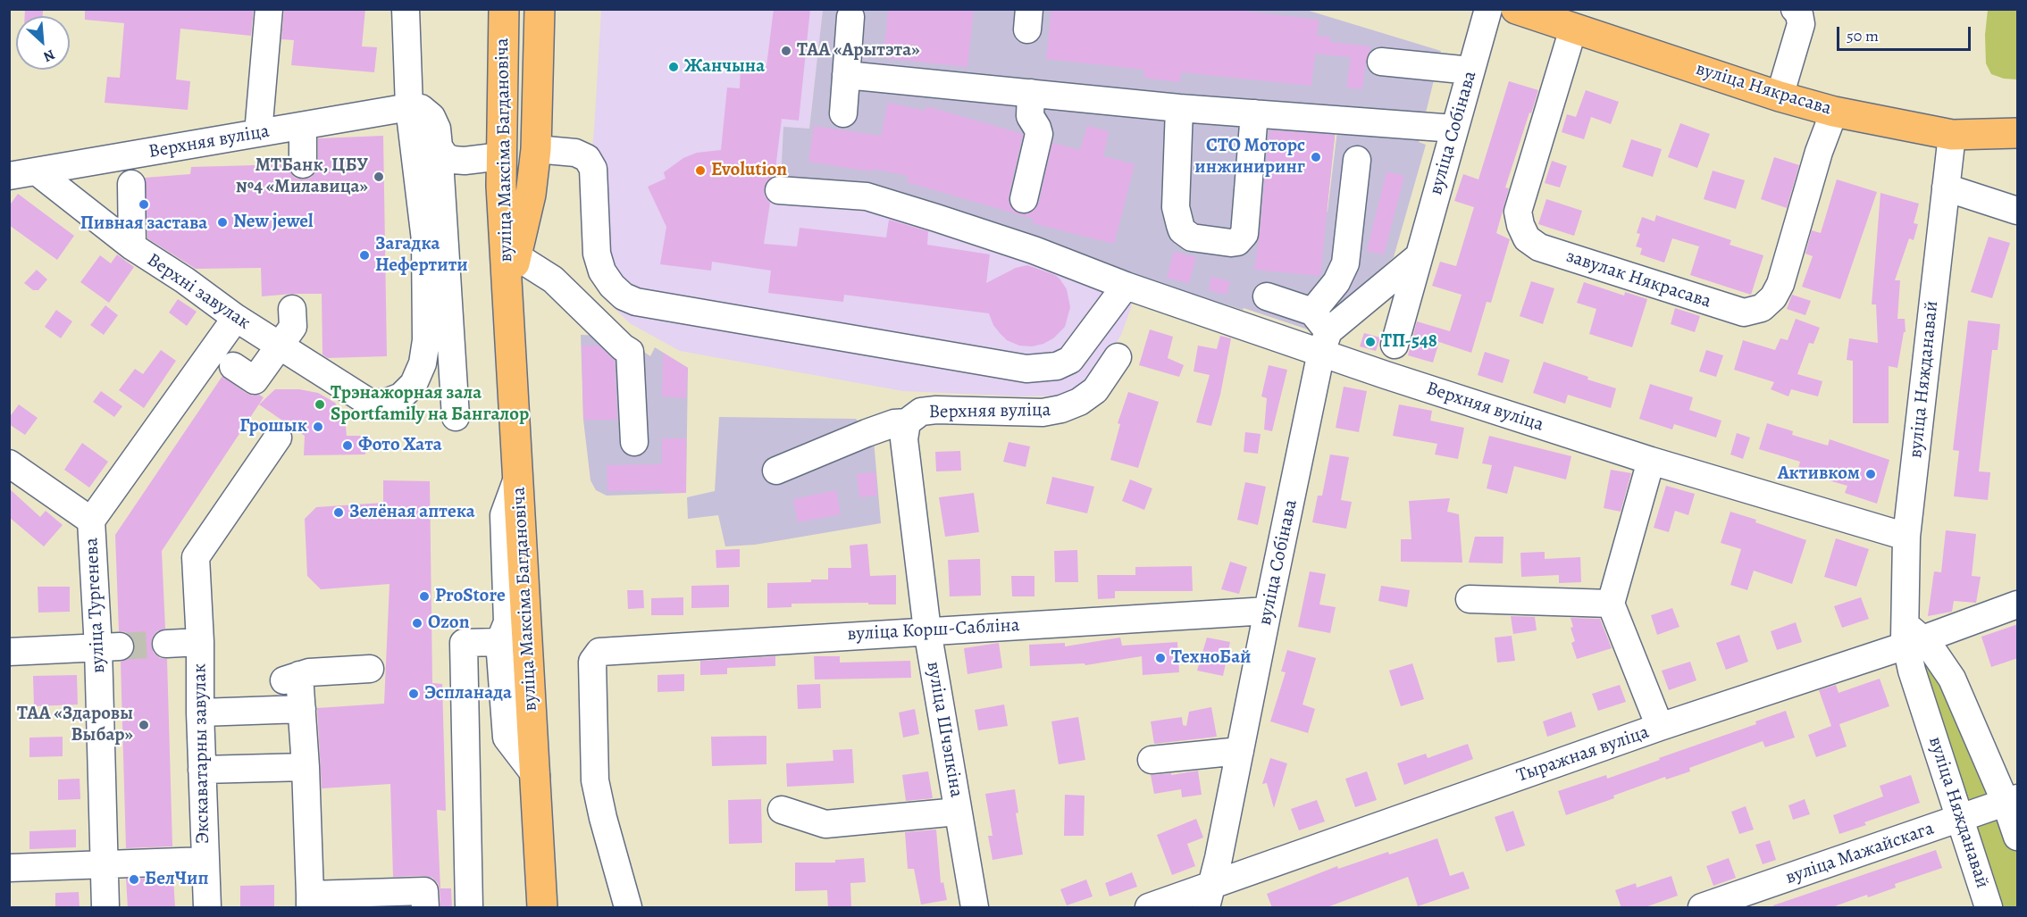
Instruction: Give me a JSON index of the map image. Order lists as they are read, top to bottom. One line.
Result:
{"streets":{"main road":["вуліца Някрасава","вуліца Максіма Багдановіча"],"street":["вуліца Собінава","Верхняя вуліца","завулак Някрасава","Верхні завулак","вуліца Няжданавай","вуліца Тургенева","вуліца Корш-Сабліна","вуліца Шчэпкіна","Экскаватарны завулак","Тыражная вуліца","вуліца Мажайскага"]},"crossings":[["вуліца Някрасава","завулак Някрасава"],["вуліца Някрасава","вуліца Няжданавай"],["вуліца Собінава","Верхняя вуліца"],["вуліца Собінава","вуліца Корш-Сабліна"],["вуліца Собінава","Тыражная вуліца"],["Верхняя вуліца","Верхні завулак"],["Верхняя вуліца","вуліца Няжданавай"],["Верхняя вуліца","вуліца Шчэпкіна"],["Верхні завулак","вуліца Тургенева"],["вуліца Няжданавай","Тыражная вуліца"],["вуліца Няжданавай","вуліца Мажайскага"],["вуліца Тургенева","Экскаватарны завулак"],["вуліца Корш-Сабліна","вуліца Шчэпкіна"]],"places":["ТАА «Арытэта»","Жанчына","СТО Моторс инжиниринг","Evolution","МТБанк, ЦБУ №4 «Милавица»","Пивная застава","New jewel","Загадка Нефертити","ТП-548","Трэнажорная зала Sportfamily на Бангалор","Грошык","Фото Хата","Активком","Зелёная аптека","ProStore","Ozon","ТехноБай","Эспланада","ТАА «Здаровы Выбар»","БелЧип"],"scale_bar":"50 m","north":"bottom right"}
